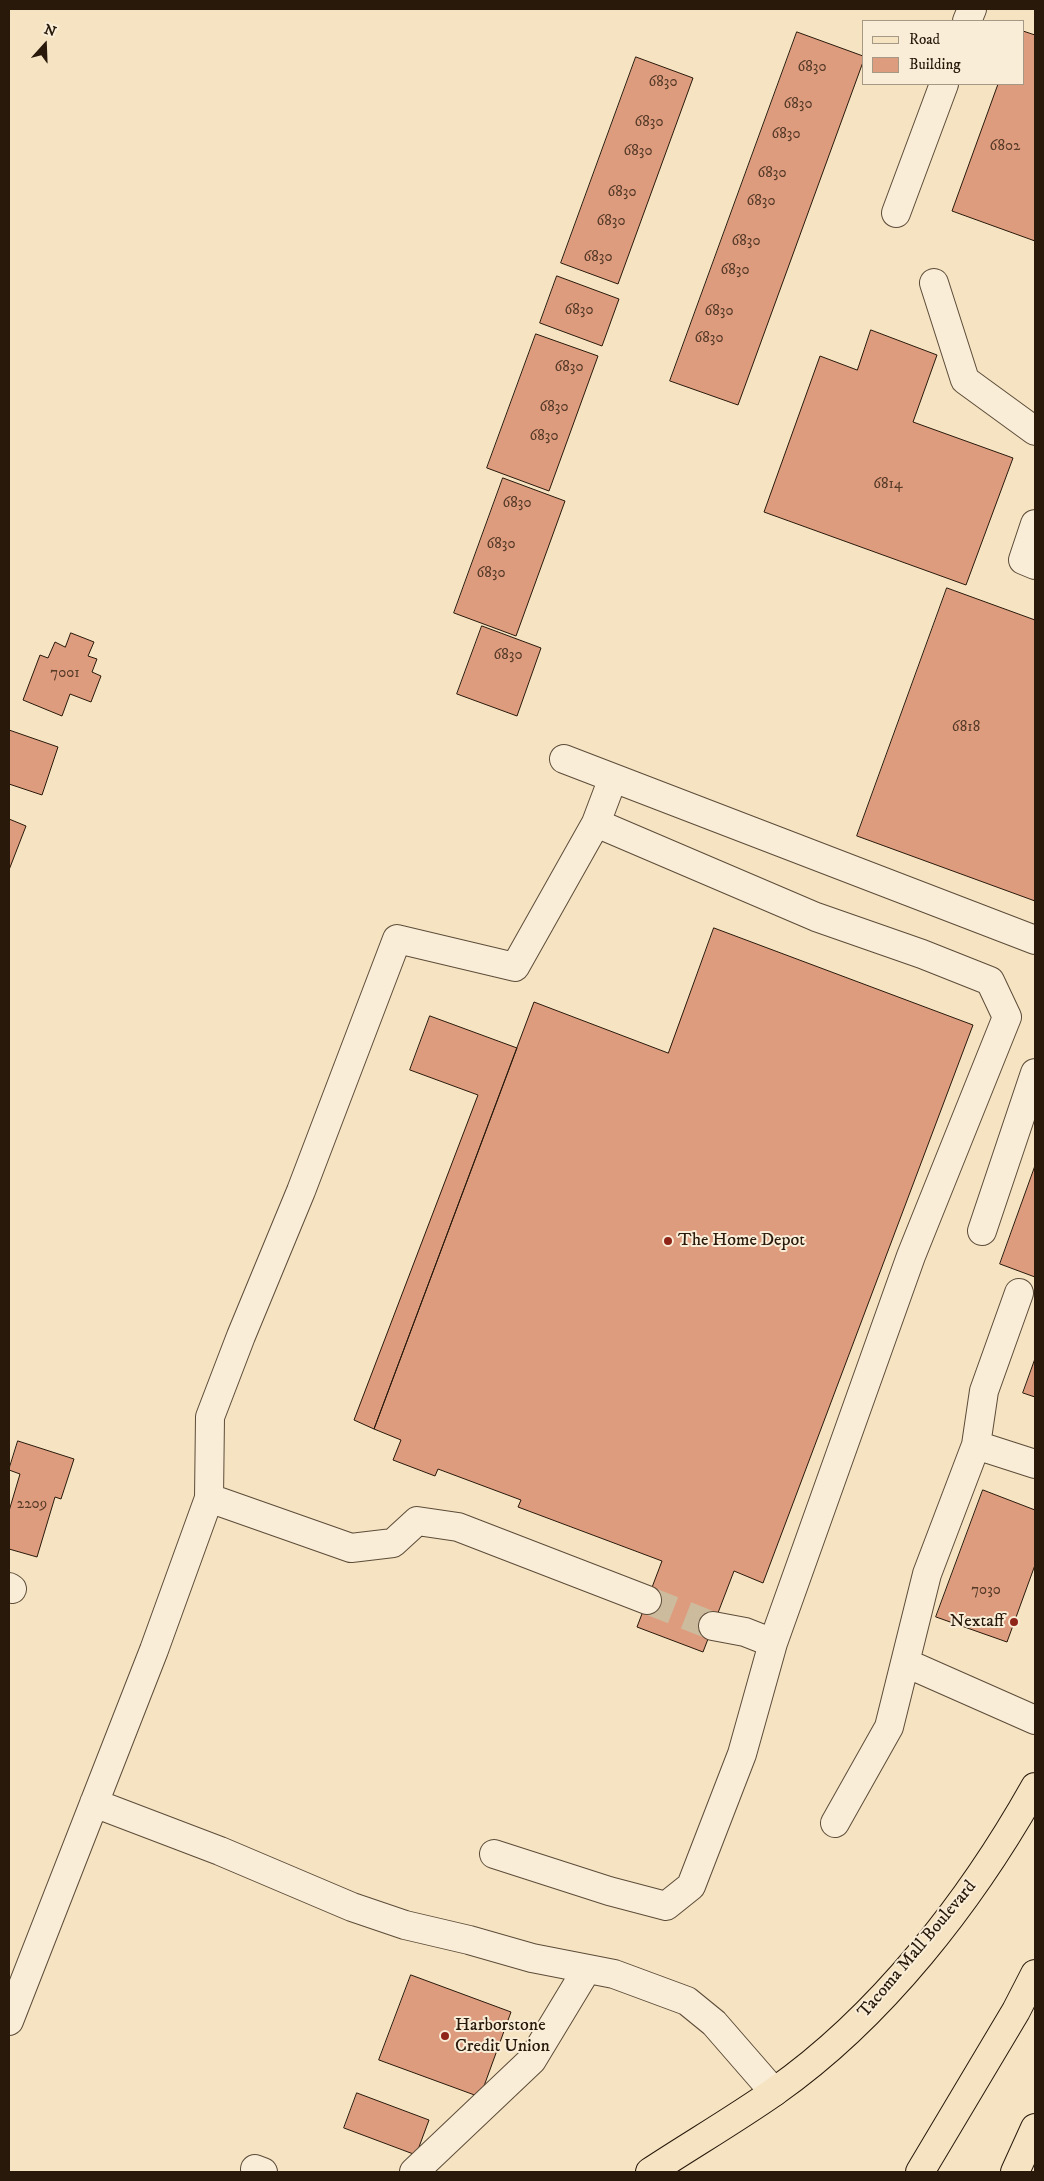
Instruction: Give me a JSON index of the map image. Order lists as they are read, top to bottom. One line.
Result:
{"streets":{"main road":["Tacoma Mall Boulevard"]},"places":["The Home Depot","Nextaff","Harborstone Credit Union"],"house_numbers":["6830","6830","6830","6830","6830","6802","6830","6830","6830","6830","6830","6830","6830","6830","6830","6830","6830","6830","6830","6830","6814","6830","6830","6830","6830","7001","6818","2209","7030"],"legend":["Road","Building"],"north":"top"}
